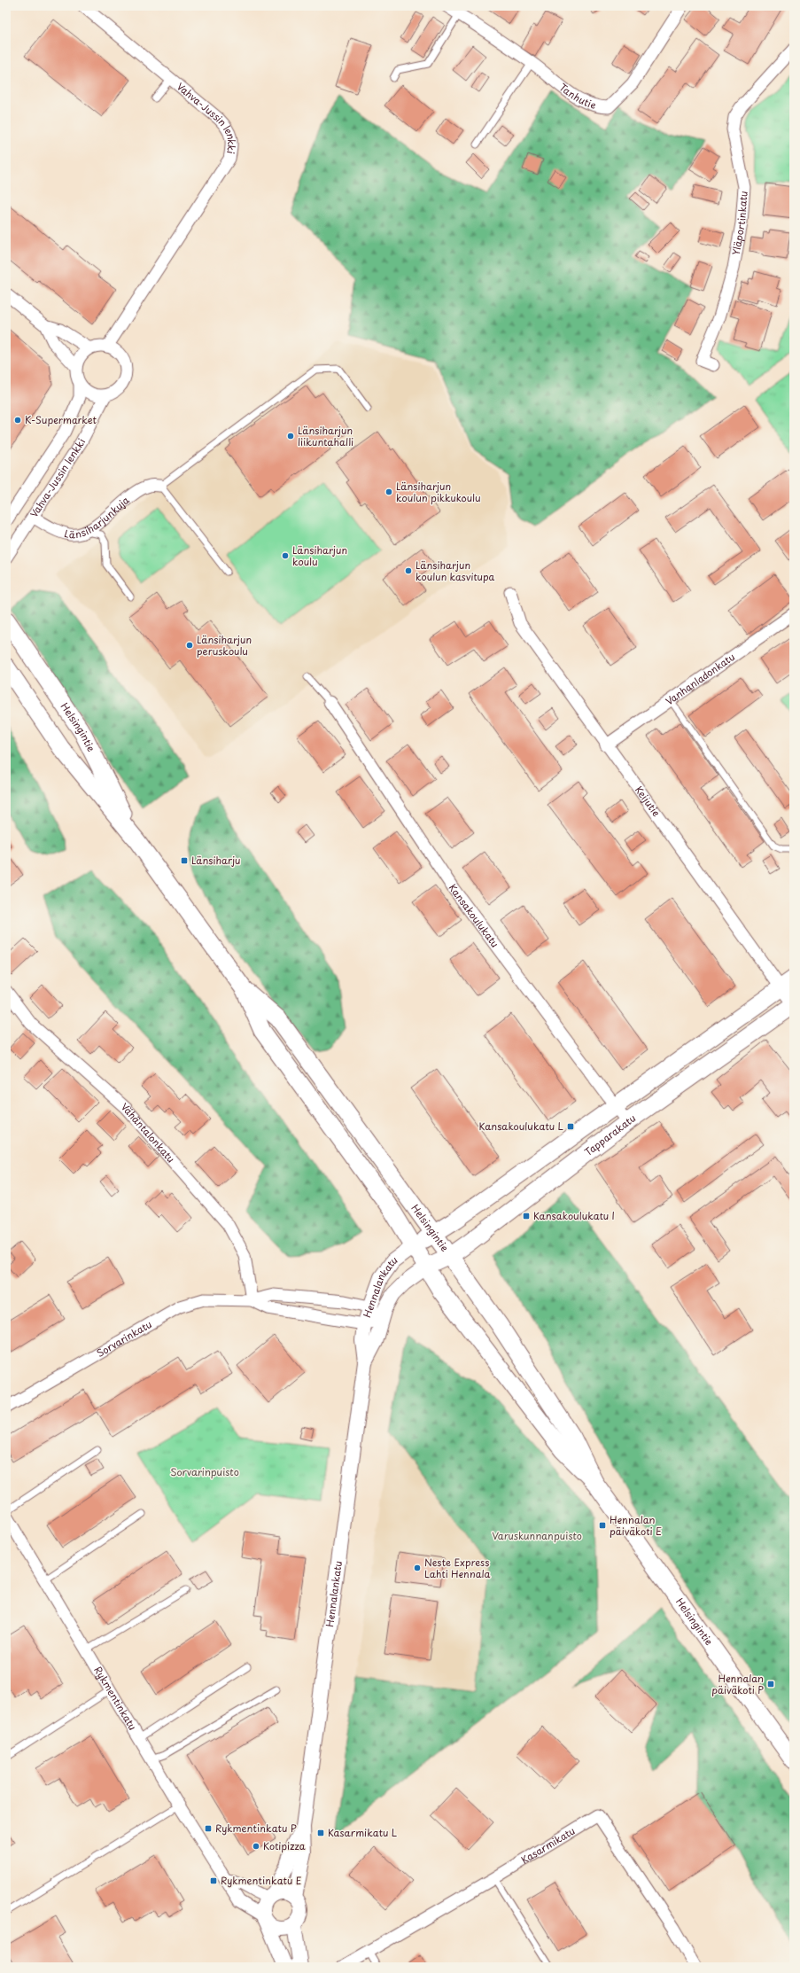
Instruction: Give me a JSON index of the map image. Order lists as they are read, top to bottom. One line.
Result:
{"streets":{"main road":["Helsingintie","Tapparakatu","Hennalankatu"],"street":["Tanhutie","Vahva-Jussin lenkki","Yläportinkatu","Länsiharjunkuja","Vanhanladonkatu","Keijutie","Kansakoulukatu","Vähäntalonkatu","Sorvarinkatu","Rykmentinkatu","Kasarmikatu"]},"crossings":[["Vahva-Jussin lenkki","Länsiharjunkuja"],["Vanhanladonkatu","Keijutie"],["Helsingintie","Tapparakatu"],["Helsingintie","Hennalankatu"],["Keijutie","Tapparakatu"],["Kansakoulukatu","Tapparakatu"],["Vähäntalonkatu","Sorvarinkatu"],["Tapparakatu","Hennalankatu"],["Hennalankatu","Sorvarinkatu"],["Hennalankatu","Rykmentinkatu"]],"parks":["Sorvarinpuisto","Varuskunnanpuisto"],"places":{"other":["K-Supermarket","Länsiharjun liikuntahalli","Länsiharjun koulun pikkukoulu","Länsiharjun koulu","Länsiharjun koulun kasvitupa","Länsiharjun peruskoulu","Neste Express Lahti Hennala","Kotipizza"],"transit":["Länsiharju","Kansakoulukatu L","Kansakoulukatu I","Hennalan päiväkoti E","Hennalan päiväkoti P","Rykmentinkatu P","Kasarmikatu L","Rykmentinkatu E"]}}
